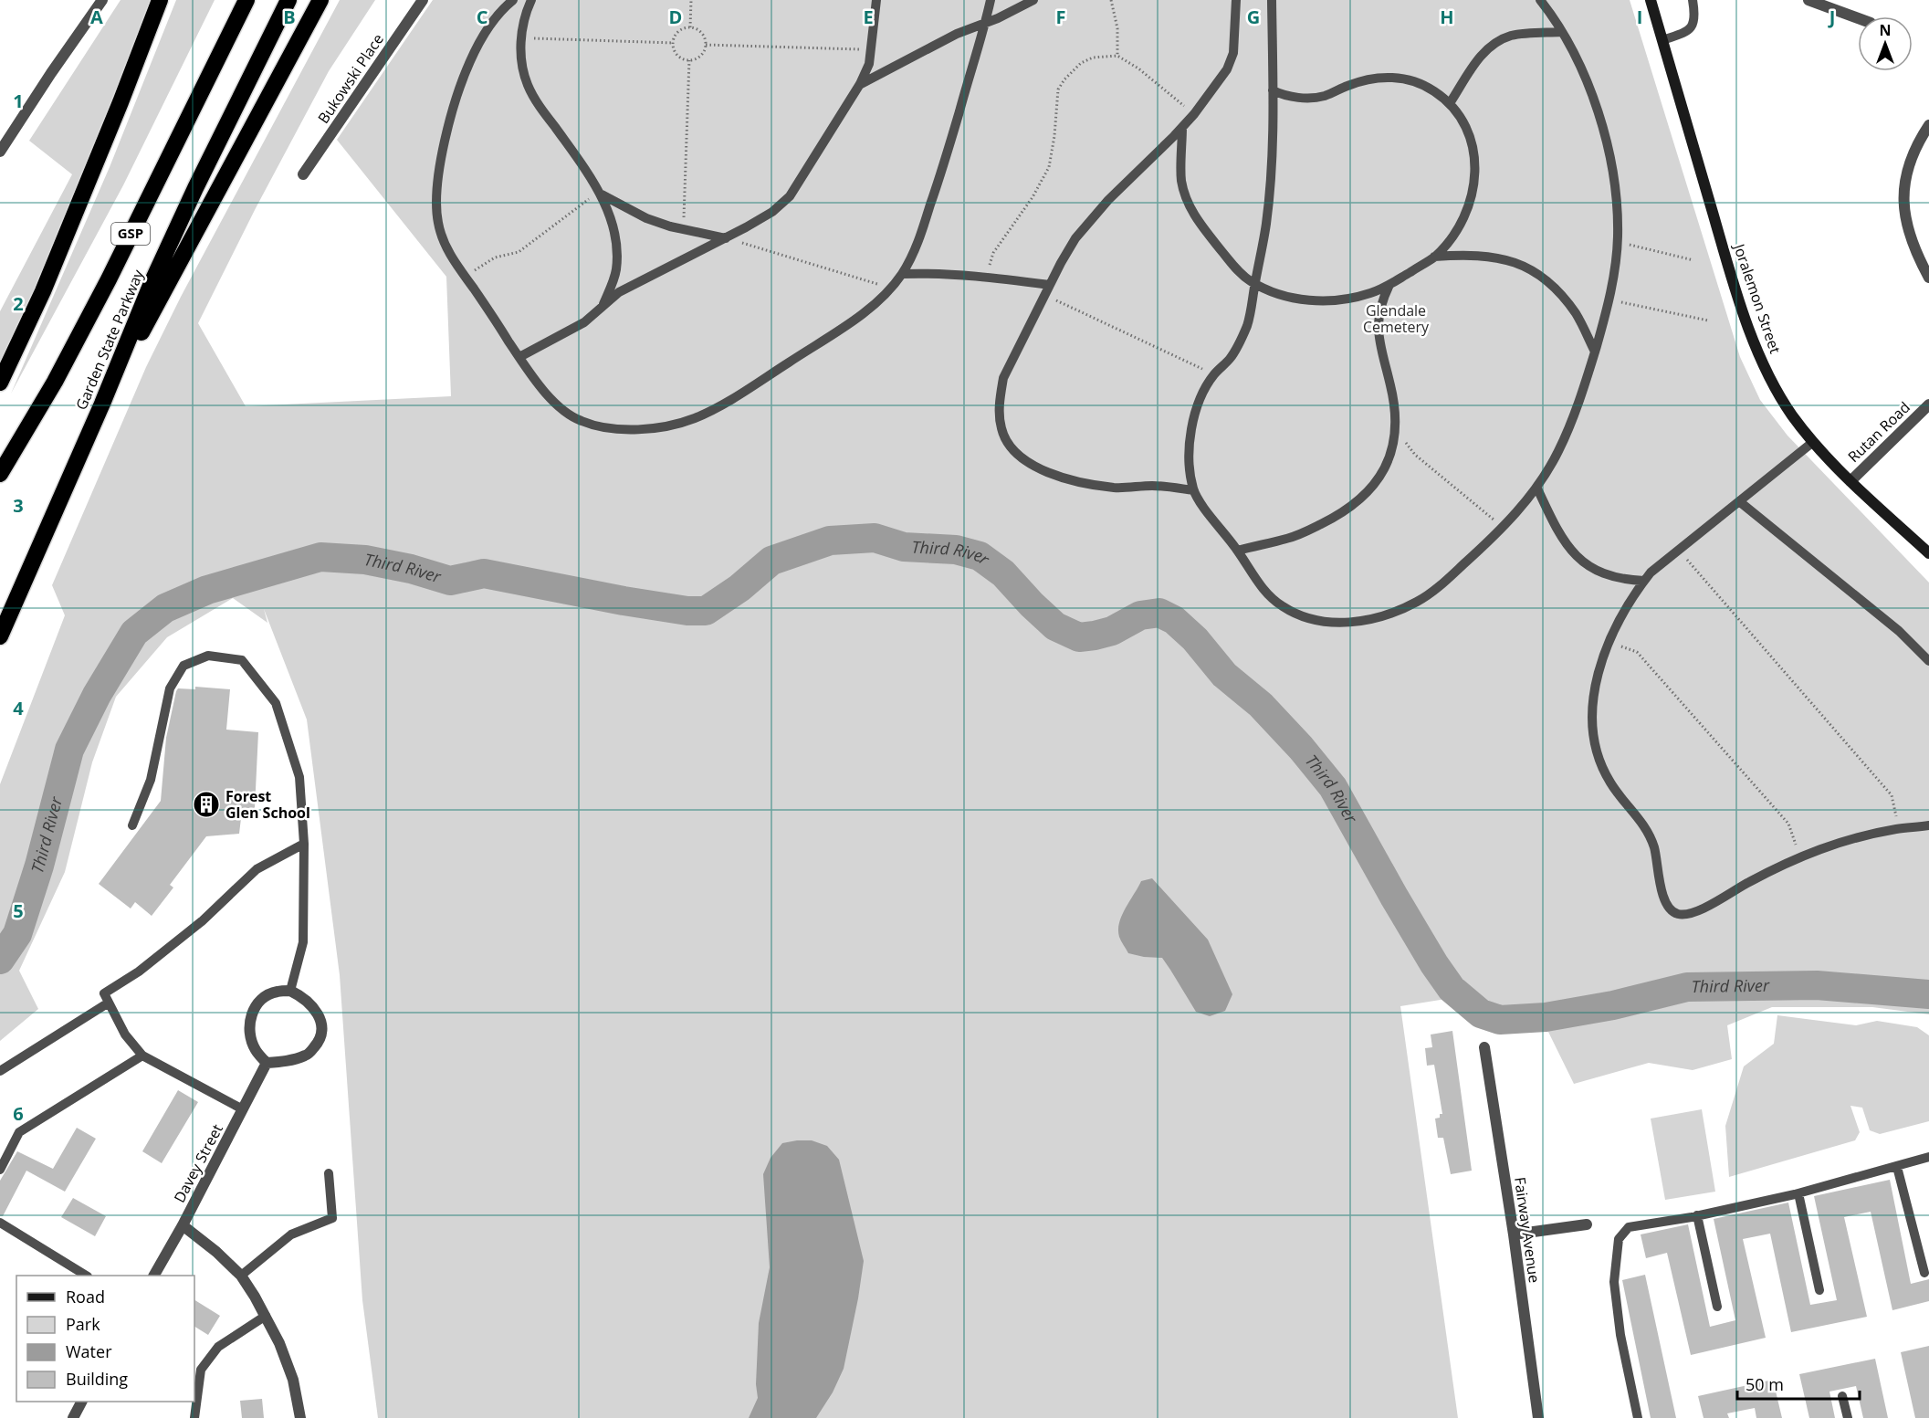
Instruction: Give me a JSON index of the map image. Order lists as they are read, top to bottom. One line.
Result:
{"streets":{"highway":["GSP","Garden State Parkway"],"street":["Bukowski Place","Joralemon Street","Rutan Road","Davey Street","Fairway Avenue"]},"crossings":[["Joralemon Street","Rutan Road"]],"water":["Third River"],"parks":["Glendale Cemetery"],"places":{"building":["Forest Glen School"]},"legend":["Road","Park","Water","Building"],"scale_bar":"50 m","north":"top","grid":{"columns":["A","B","C","D","E","F","G","H","I","J"],"rows":["1","2","3","4","5","6"]}}
